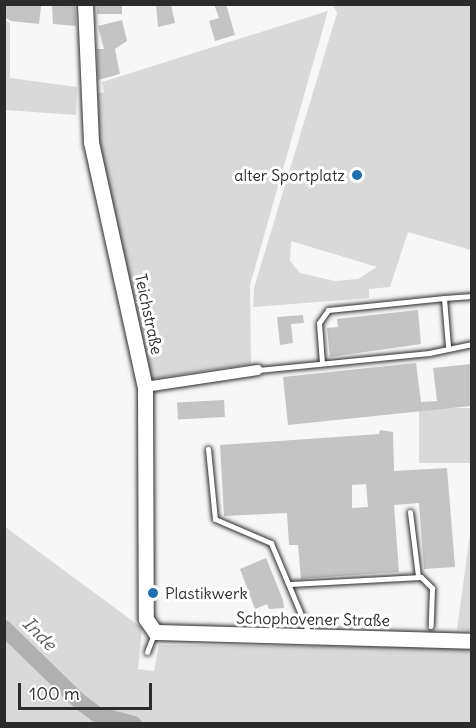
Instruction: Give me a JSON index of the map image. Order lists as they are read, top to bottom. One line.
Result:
{"streets":{"main road":["Teichstraße","Schophovener Straße"]},"crossings":[["Teichstraße","Schophovener Straße"]],"water":["Inde"],"places":["alter Sportplatz","Plastikwerk"],"scale_bar":"100 m"}
